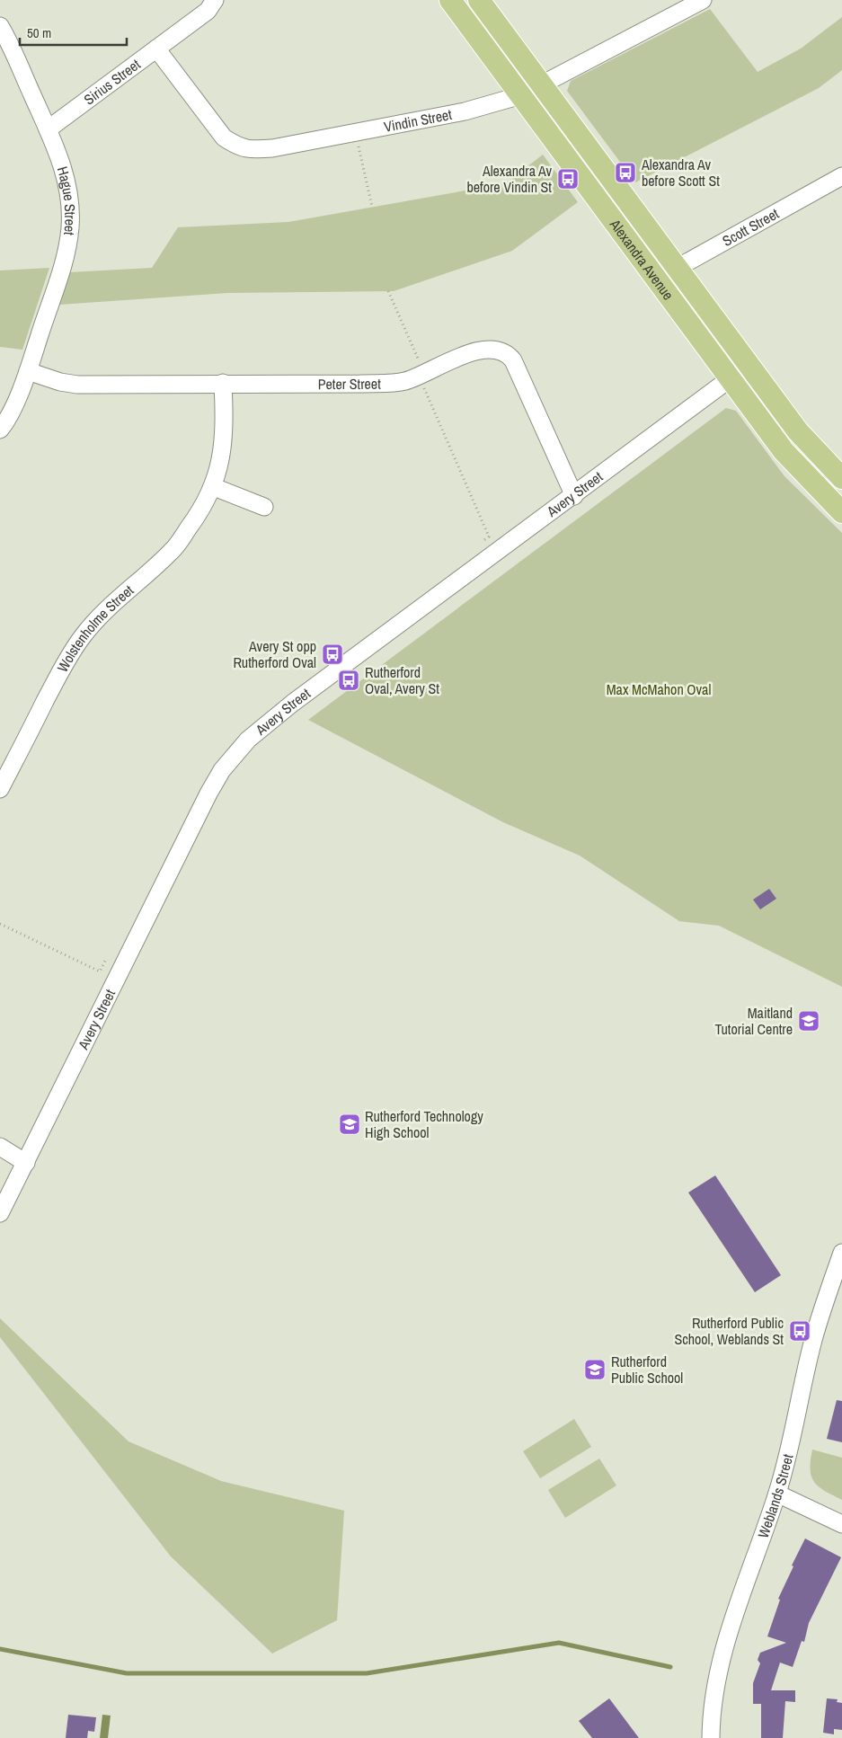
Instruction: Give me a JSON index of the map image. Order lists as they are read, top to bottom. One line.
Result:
{"streets":{"main road":["Alexandra Avenue"],"street":["Sirius Street","Vindin Street","Hague Street","Scott Street","Peter Street","Avery Street","Wolstenholme Street","Weblands Street"]},"crossings":[["Sirius Street","Vindin Street"],["Sirius Street","Hague Street"],["Vindin Street","Alexandra Avenue"],["Hague Street","Peter Street"],["Scott Street","Alexandra Avenue"],["Alexandra Avenue","Avery Street"],["Peter Street","Avery Street"],["Peter Street","Wolstenholme Street"]],"parks":["Max McMahon Oval"],"places":{"bus stop":["Alexandra Av before Scott St","Alexandra Av before Vindin St","Avery St opp Rutherford Oval","Rutherford Oval, Avery St","Rutherford Public School, Weblands St"],"school or university":["Maitland Tutorial Centre","Rutherford Technology High School","Rutherford Public School"]},"scale_bar":"50 m"}
